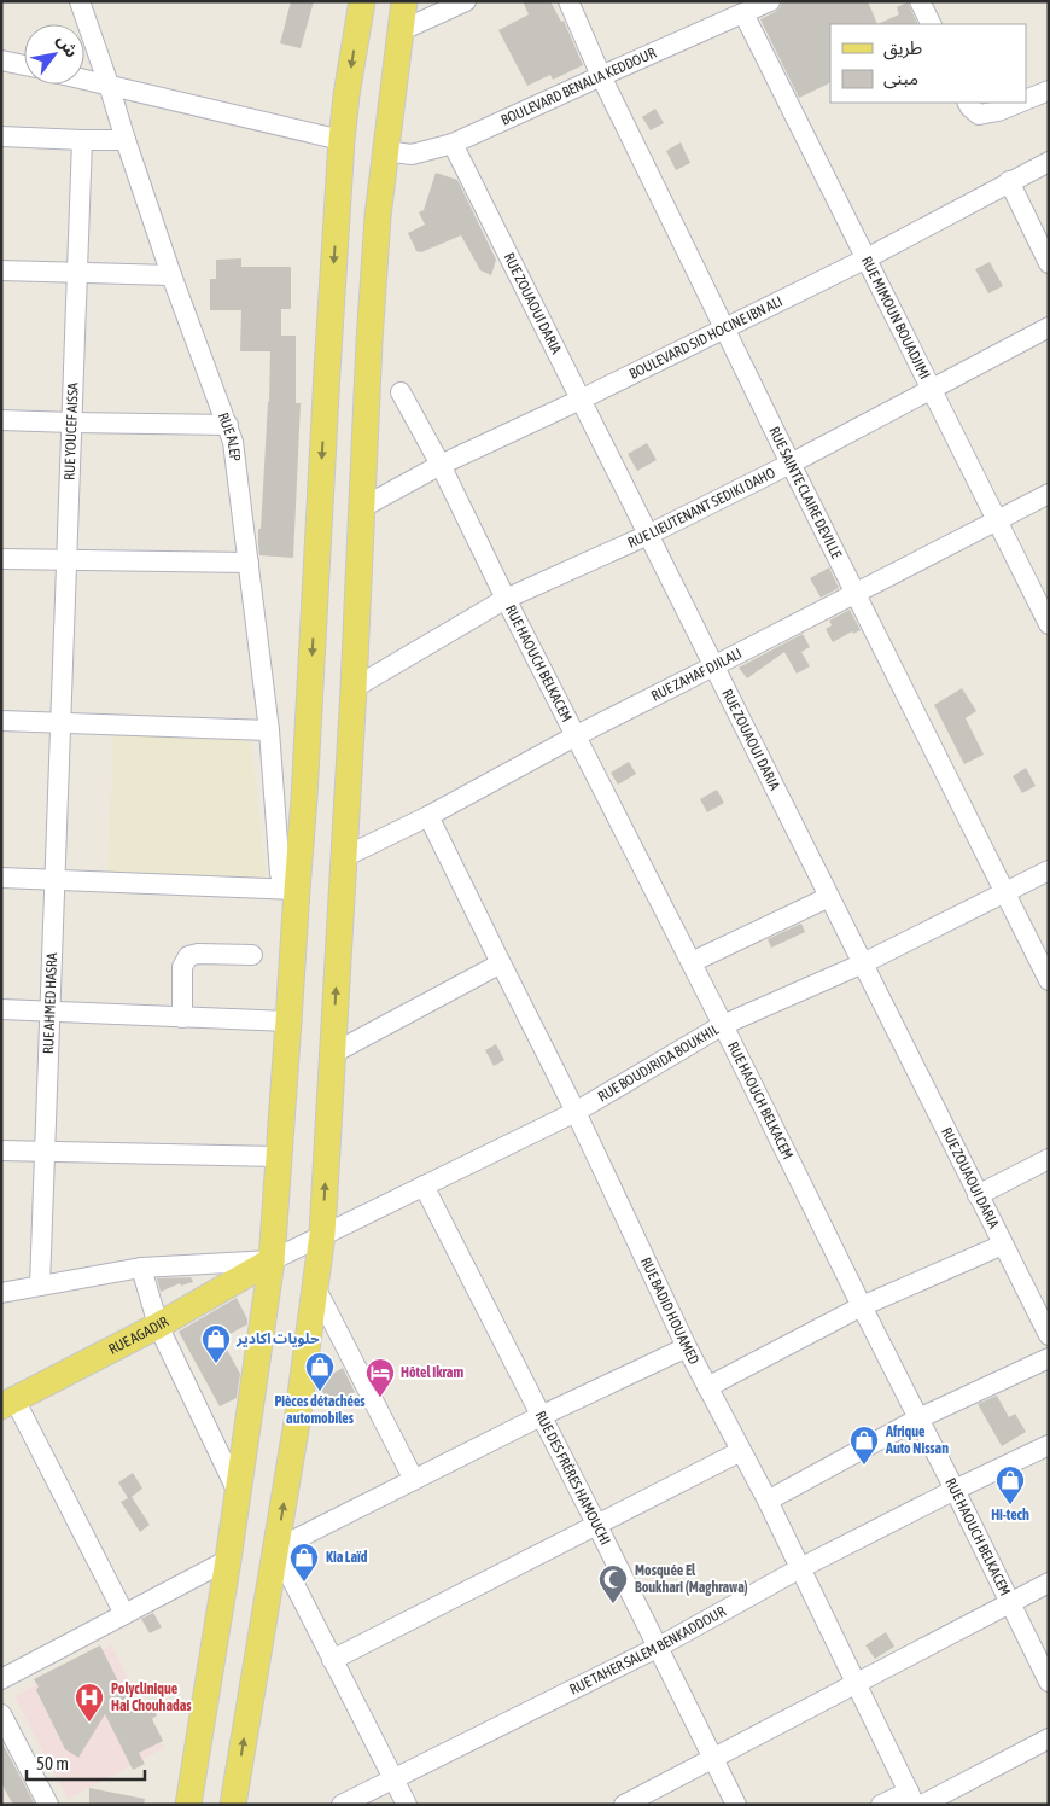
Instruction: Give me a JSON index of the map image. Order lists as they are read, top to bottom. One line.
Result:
{"streets":{"main road":["RUE AGADIR"],"street":["BOULEVARD BENALIA KEDDOUR","RUE ZOUAOUI DARIA","RUE MIMOUN BOUADJIMI","BOULEVARD SID HOCINE IBN ALI","RUE YOUCEF AISSA","RUE ALEP","RUE SAINTE CLAIRE DEVILLE","RUE LIEUTENANT SEDIKI DAHO","RUE HAOUCH BELKACEM","RUE ZAHAF DJILALI","RUE AHMED HASRA","RUE BOUDJRIDA BOUKHIL","RUE BADID HOUAMED","RUE DES FRÈRES HAMOUCHI","RUE TAHER SALEM BENKADDOUR"]},"crossings":[["BOULEVARD BENALIA KEDDOUR","RUE ZOUAOUI DARIA"],["BOULEVARD BENALIA KEDDOUR","RUE MIMOUN BOUADJIMI"],["BOULEVARD BENALIA KEDDOUR","RUE SAINTE CLAIRE DEVILLE"],["RUE ZOUAOUI DARIA","BOULEVARD SID HOCINE IBN ALI"],["RUE ZOUAOUI DARIA","RUE LIEUTENANT SEDIKI DAHO"],["RUE ZOUAOUI DARIA","RUE ZAHAF DJILALI"],["RUE ZOUAOUI DARIA","RUE BOUDJRIDA BOUKHIL"],["RUE MIMOUN BOUADJIMI","BOULEVARD SID HOCINE IBN ALI"],["RUE MIMOUN BOUADJIMI","RUE LIEUTENANT SEDIKI DAHO"],["RUE MIMOUN BOUADJIMI","RUE ZAHAF DJILALI"],["BOULEVARD SID HOCINE IBN ALI","RUE SAINTE CLAIRE DEVILLE"],["BOULEVARD SID HOCINE IBN ALI","RUE HAOUCH BELKACEM"],["RUE YOUCEF AISSA","RUE AHMED HASRA"],["RUE SAINTE CLAIRE DEVILLE","RUE LIEUTENANT SEDIKI DAHO"],["RUE SAINTE CLAIRE DEVILLE","RUE ZAHAF DJILALI"],["RUE SAINTE CLAIRE DEVILLE","RUE BOUDJRIDA BOUKHIL"],["RUE LIEUTENANT SEDIKI DAHO","RUE HAOUCH BELKACEM"],["RUE HAOUCH BELKACEM","RUE ZAHAF DJILALI"],["RUE HAOUCH BELKACEM","RUE BOUDJRIDA BOUKHIL"],["RUE HAOUCH BELKACEM","RUE TAHER SALEM BENKADDOUR"],["RUE ZAHAF DJILALI","RUE BADID HOUAMED"],["RUE BOUDJRIDA BOUKHIL","RUE BADID HOUAMED"],["RUE BOUDJRIDA BOUKHIL","RUE AGADIR"],["RUE BOUDJRIDA BOUKHIL","RUE DES FRÈRES HAMOUCHI"],["RUE BADID HOUAMED","RUE TAHER SALEM BENKADDOUR"],["RUE DES FRÈRES HAMOUCHI","RUE TAHER SALEM BENKADDOUR"]],"places":{"shop":["حلويات اكادير","Pièces détachées automobiles","Afrique Auto Nissan","Hi-tech","Kia Laïd"],"hotel":["Hôtel Ikram"],"mosque":["Mosquée El Boukhari (Maghrawa)"],"hospital":["Polyclinique Hai Chouhadas"]},"legend":["طريق","مبنى"],"scale_bar":"50 m","north":"top right"}
